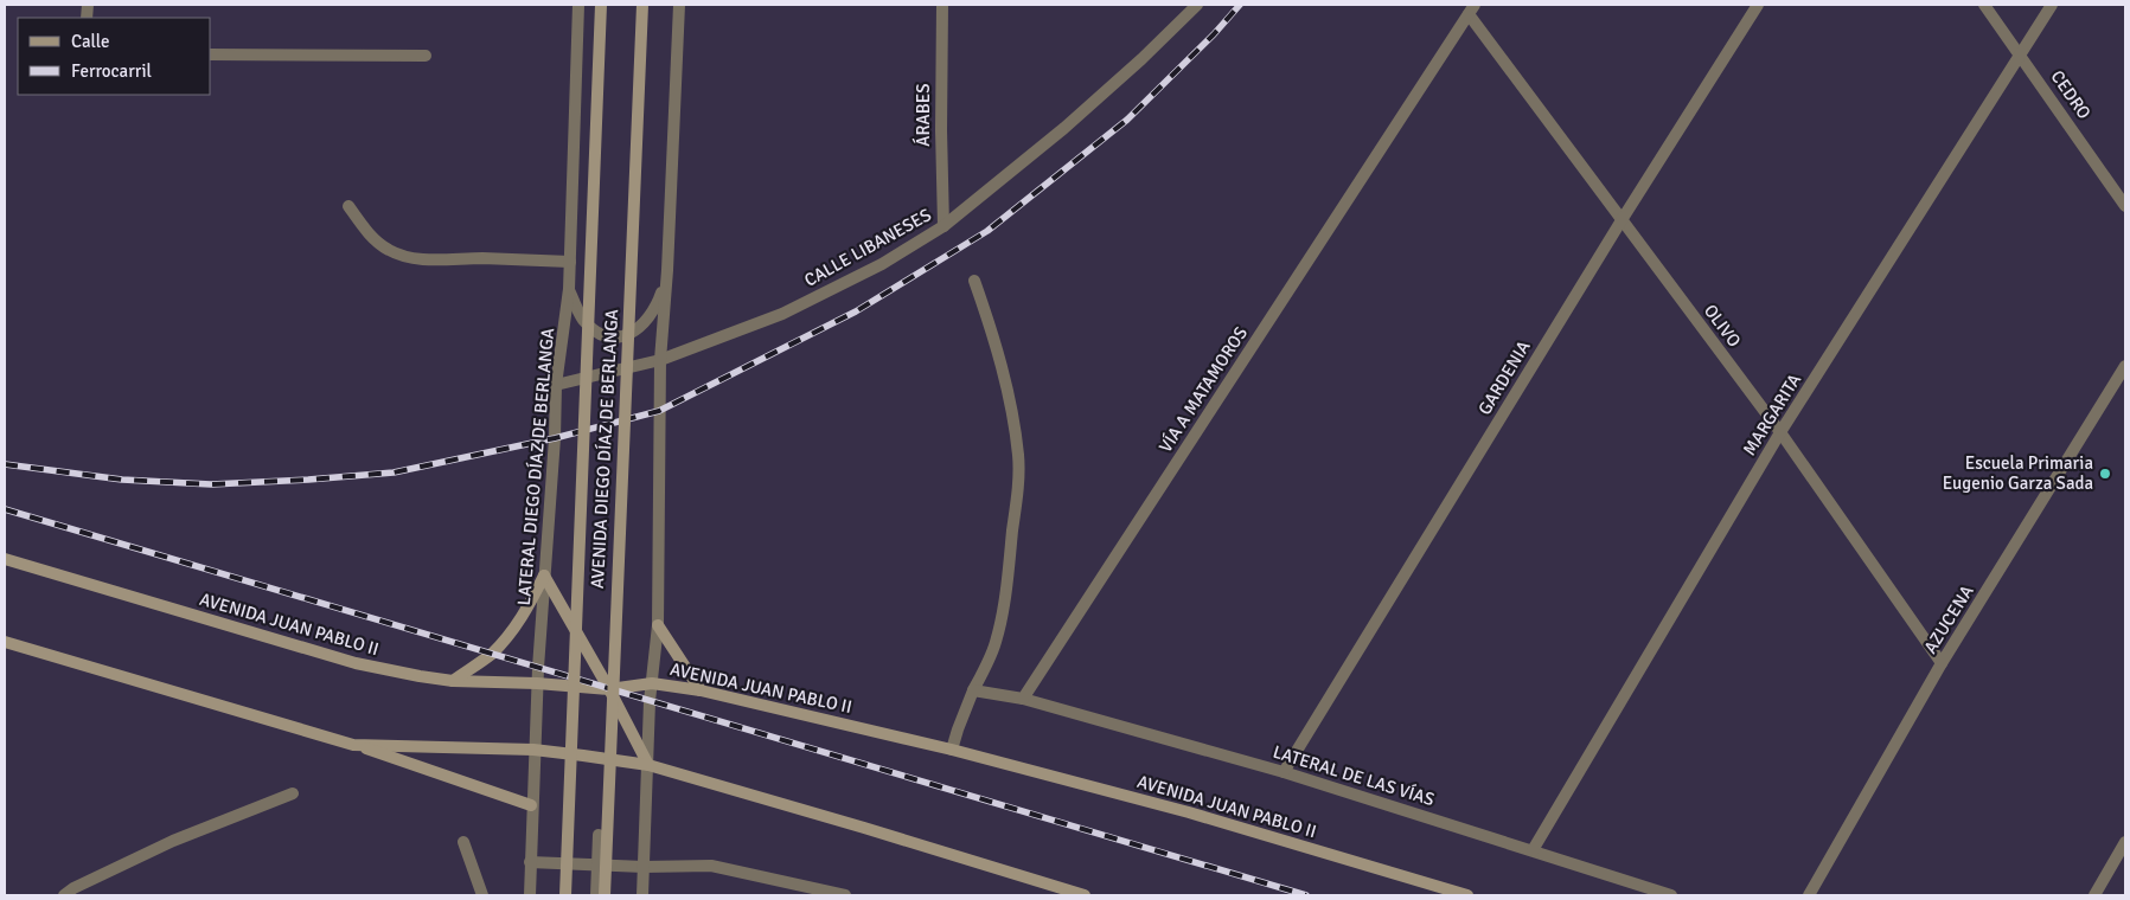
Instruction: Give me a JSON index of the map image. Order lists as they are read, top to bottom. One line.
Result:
{"streets":{"main road":["AVENIDA DIEGO DÍAZ DE BERLANGA","AVENIDA JUAN PABLO II"],"street":["CEDRO","ÁRABES","CALLE LIBANESES","OLIVO","GARDENIA","VÍA A MATAMOROS","MARGARITA","LATERAL DIEGO DÍAZ DE BERLANGA","AZUCENA","LATERAL DE LAS VÍAS"]},"crossings":[["CEDRO","MARGARITA"],["ÁRABES","CALLE LIBANESES"],["CALLE LIBANESES","LATERAL DIEGO DÍAZ DE BERLANGA"],["OLIVO","GARDENIA"],["OLIVO","VÍA A MATAMOROS"],["OLIVO","MARGARITA"],["OLIVO","AZUCENA"],["GARDENIA","LATERAL DE LAS VÍAS"],["VÍA A MATAMOROS","LATERAL DE LAS VÍAS"],["MARGARITA","LATERAL DE LAS VÍAS"],["LATERAL DIEGO DÍAZ DE BERLANGA","AVENIDA JUAN PABLO II"]],"places":["Escuela Primaria Eugenio Garza Sada"],"legend":["Calle","Ferrocarril"]}
